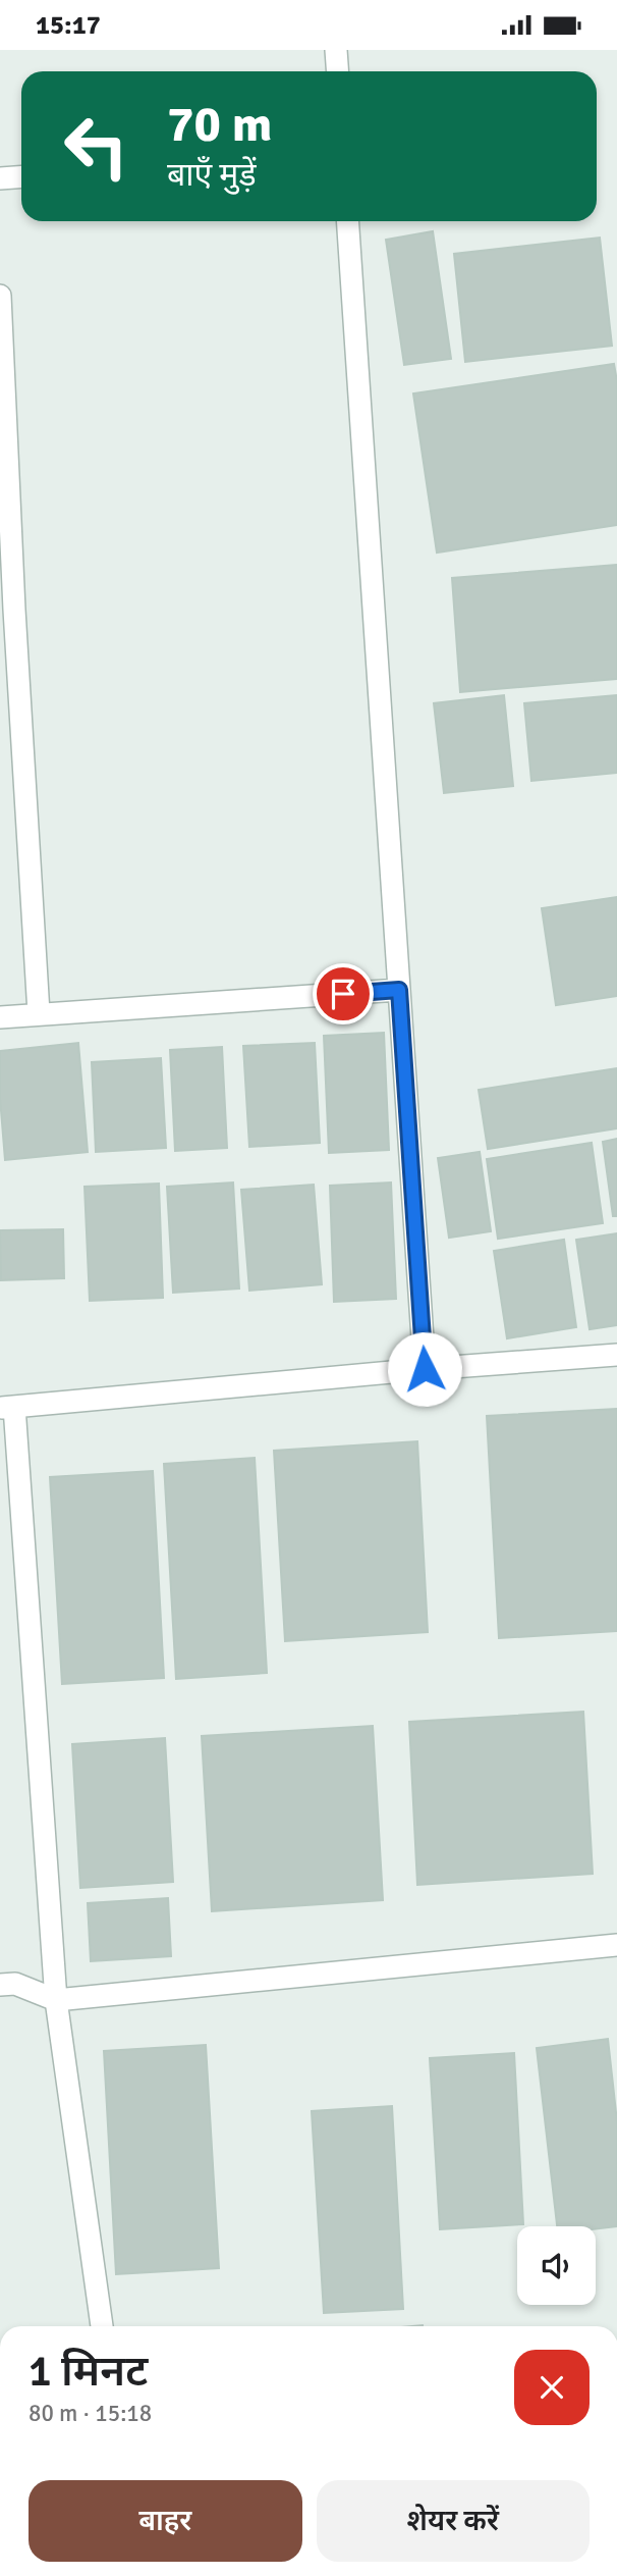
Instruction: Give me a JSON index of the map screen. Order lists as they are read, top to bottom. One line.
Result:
{"page":{"status":"15:17","turn":["70 m","बाएँ मुड़ें"],"heading":["1 मिनट","80 m · 15:18"],"buttons":["बाहर","शेयर करें"]}}
